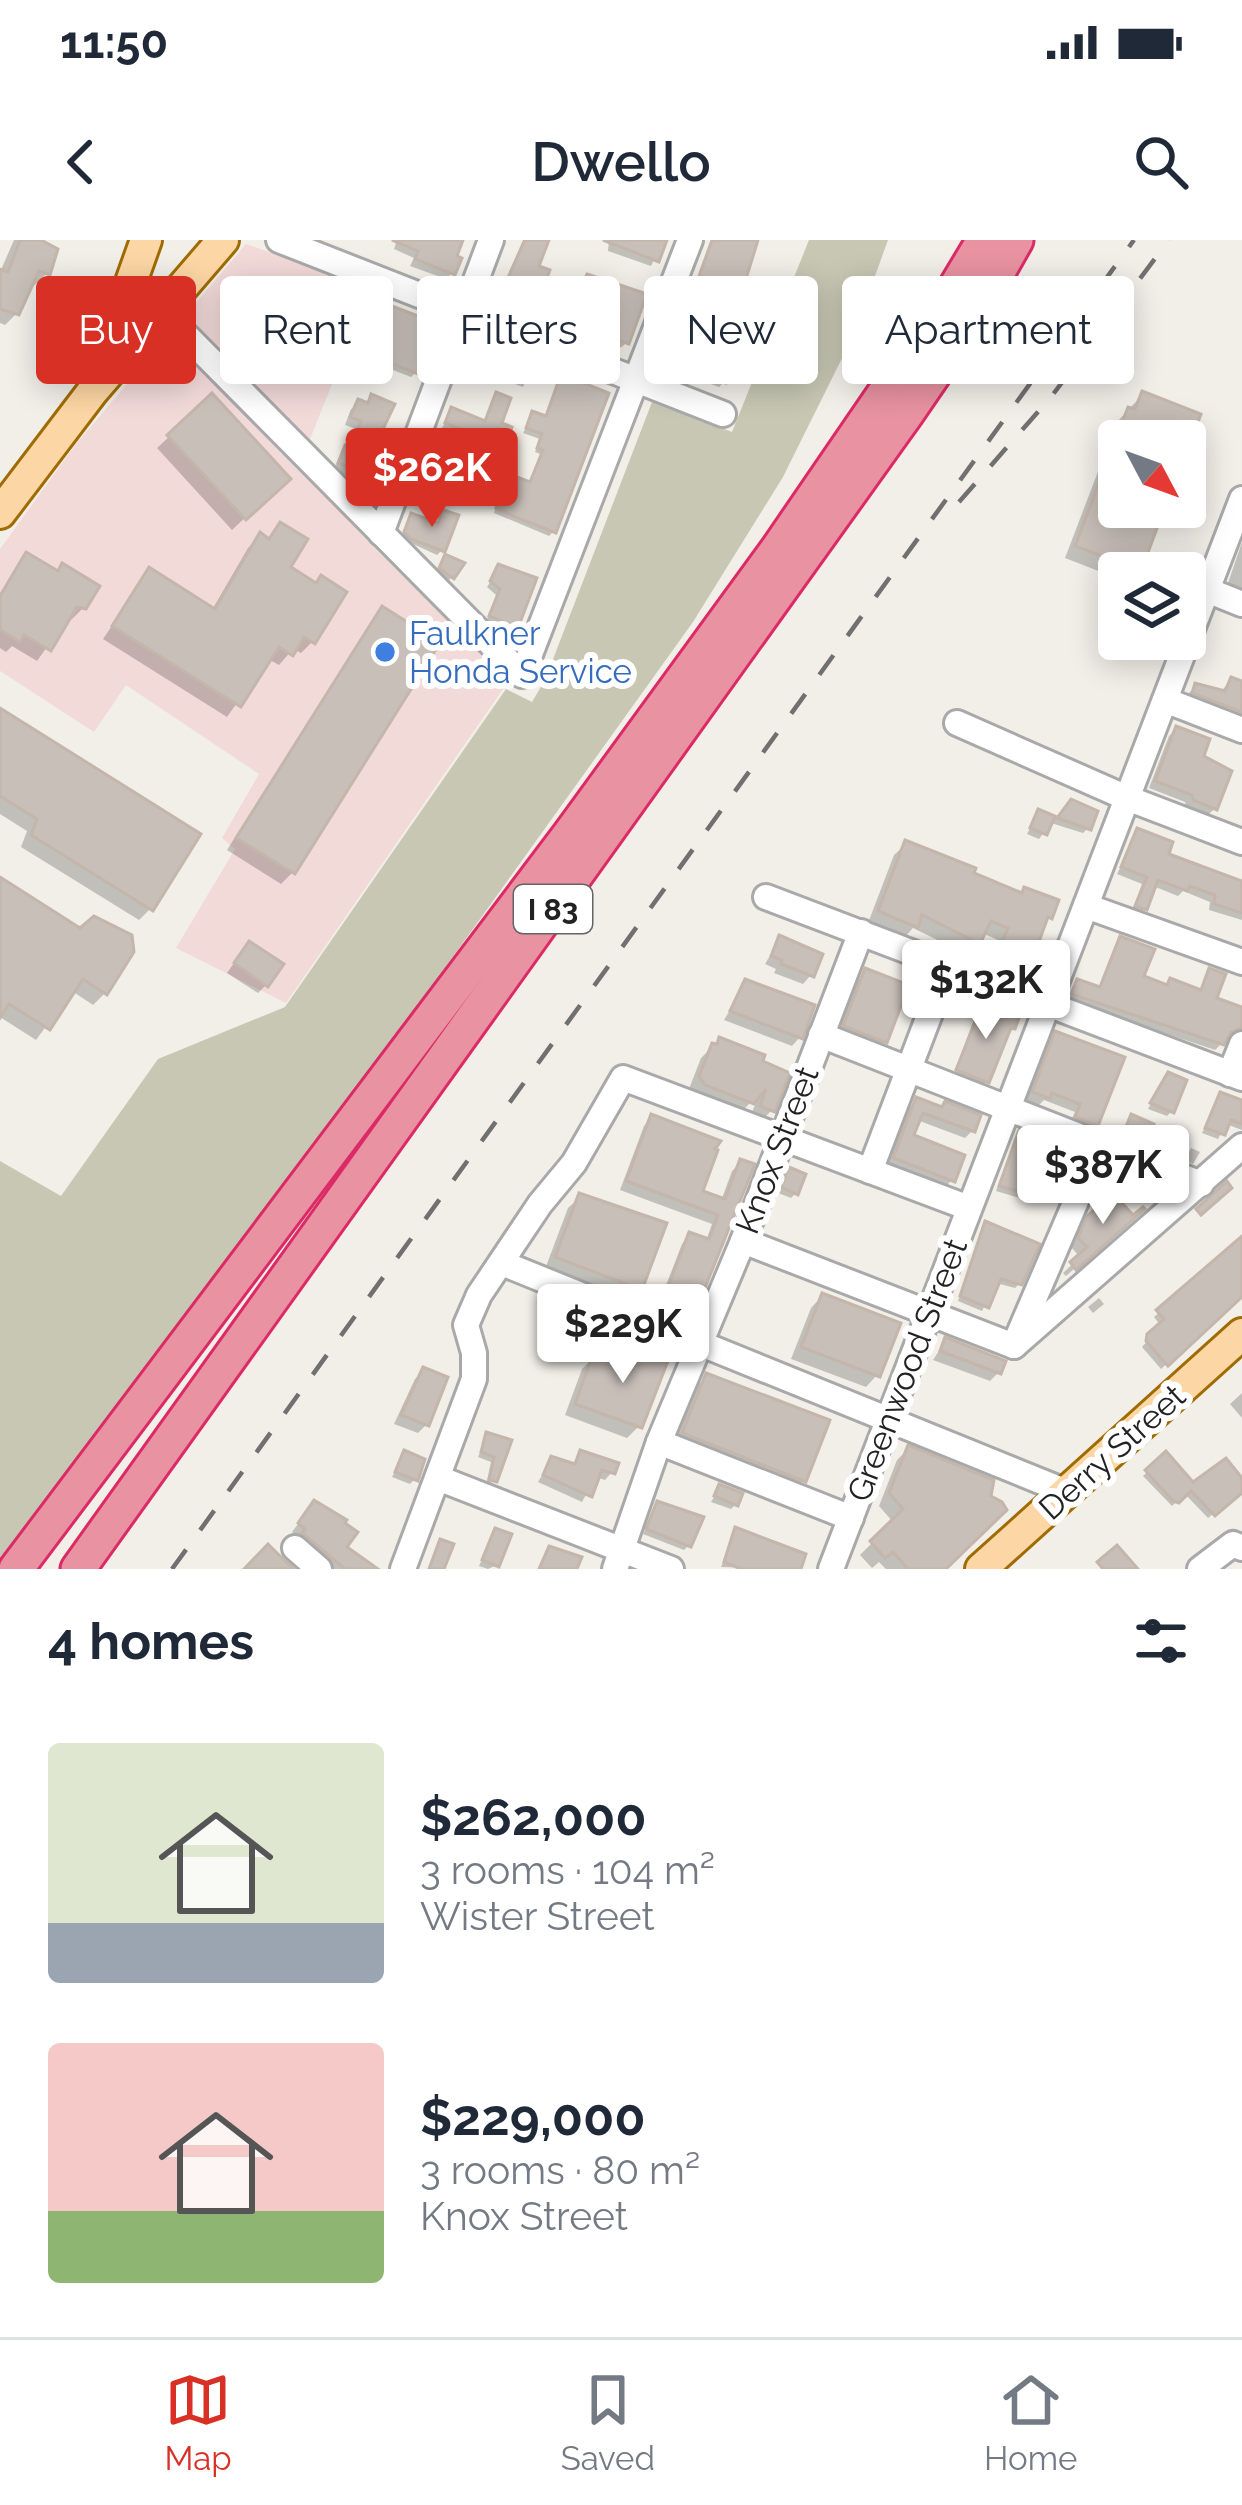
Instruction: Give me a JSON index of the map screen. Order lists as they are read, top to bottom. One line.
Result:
{"streets":{"highway":["I 83"],"main road":["Derry Street"],"street":["Knox Street","Greenwood Street"]},"places":["Faulkner Honda Service"],"north":"bottom right","page":{"status":"11:50","header":"Dwello","chip":["Buy","Rent","Filters","New","Apartment"],"price":["$262K","$132K","$387K","$229K"],"heading":"4 homes","list":[{"name":"$262,000","note":"3 rooms · 104 m² · Wister Street"},{"name":"$229,000","note":"3 rooms · 80 m² · Knox Street"}],"tabs":["Map","Saved","Home"]}}
